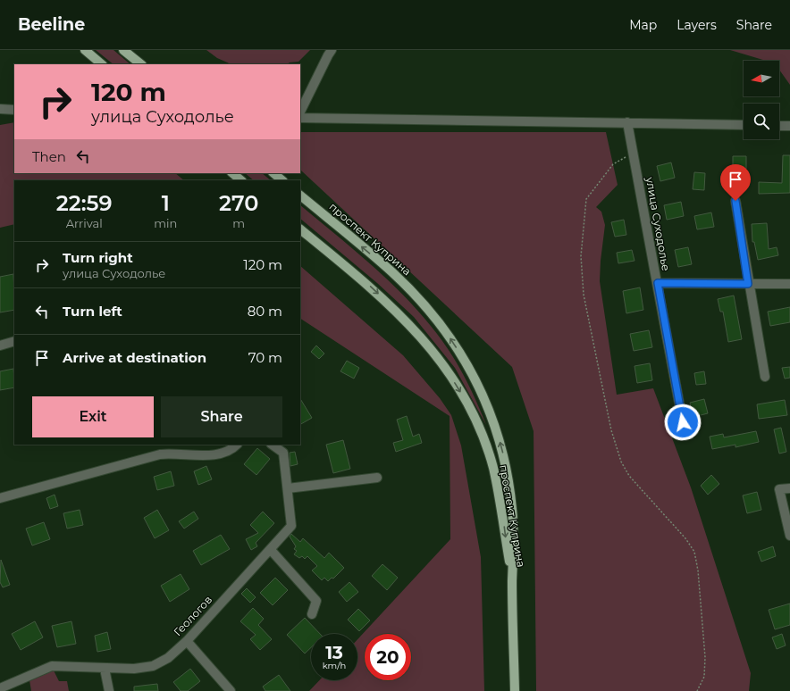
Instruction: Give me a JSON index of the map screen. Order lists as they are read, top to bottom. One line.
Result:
{"streets":{"main road":["проспект Куприна"],"street":["улица Суходолье","Геологов"]},"north":"left","page":{"header":"Beeline","nav":["Map","Layers","Share"],"turn":["120 m","улица Суходолье"],"then":"Then","eta":["22:59","Arrival","1","min","270","m"],"list":[{"name":"Turn right","note":"улица Суходолье","value":"120 m"},{"name":"Turn left","value":"80 m"},{"name":"Arrive at destination","value":"70 m"}],"buttons":["Exit","Share"],"speed":"13 km/h","limit":"20"}}
